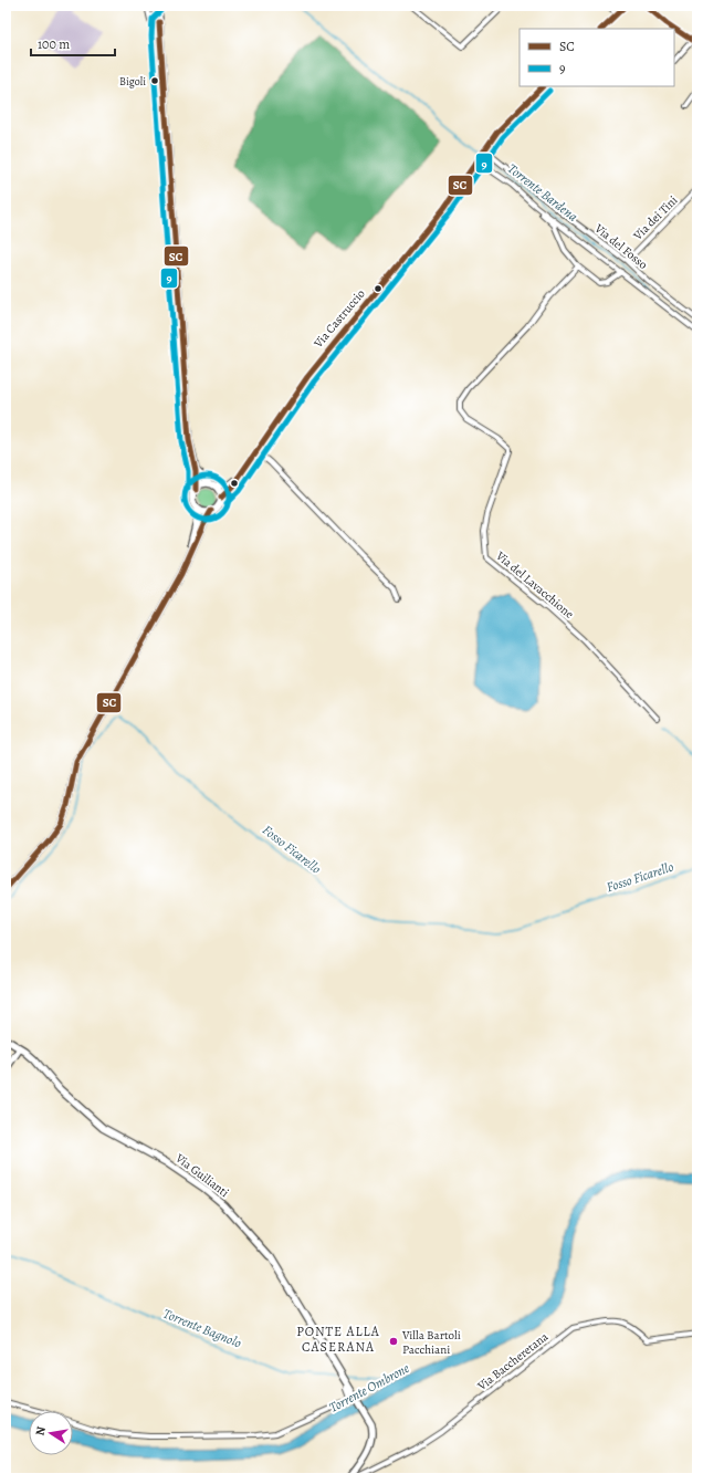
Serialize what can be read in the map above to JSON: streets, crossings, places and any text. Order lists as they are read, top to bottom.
{
  "streets": {
    "street": [
      "Via dei Tini",
      "Via del Fosso",
      "Via Castruccio",
      "Via del Lavacchione",
      "Via Guilianti",
      "Via Baccheretana"
    ]
  },
  "crossings": [
    ["Via dei Tini", "Via del Fosso"],
    ["Via del Fosso", "Via Castruccio"]
  ],
  "districts": ["PONTE ALLA CASERANA"],
  "water": [
    "Torrente Bardena",
    "Fosso Ficarello",
    "Torrente Bagnolo",
    "Torrente Ombrone"
  ],
  "places": ["Bigoli", "Villa Bartoli Pacchiani"],
  "lines": ["transit line SC", "transit line 9"],
  "legend": ["SC", "9"],
  "scale_bar": "100 m",
  "north": "left"
}
